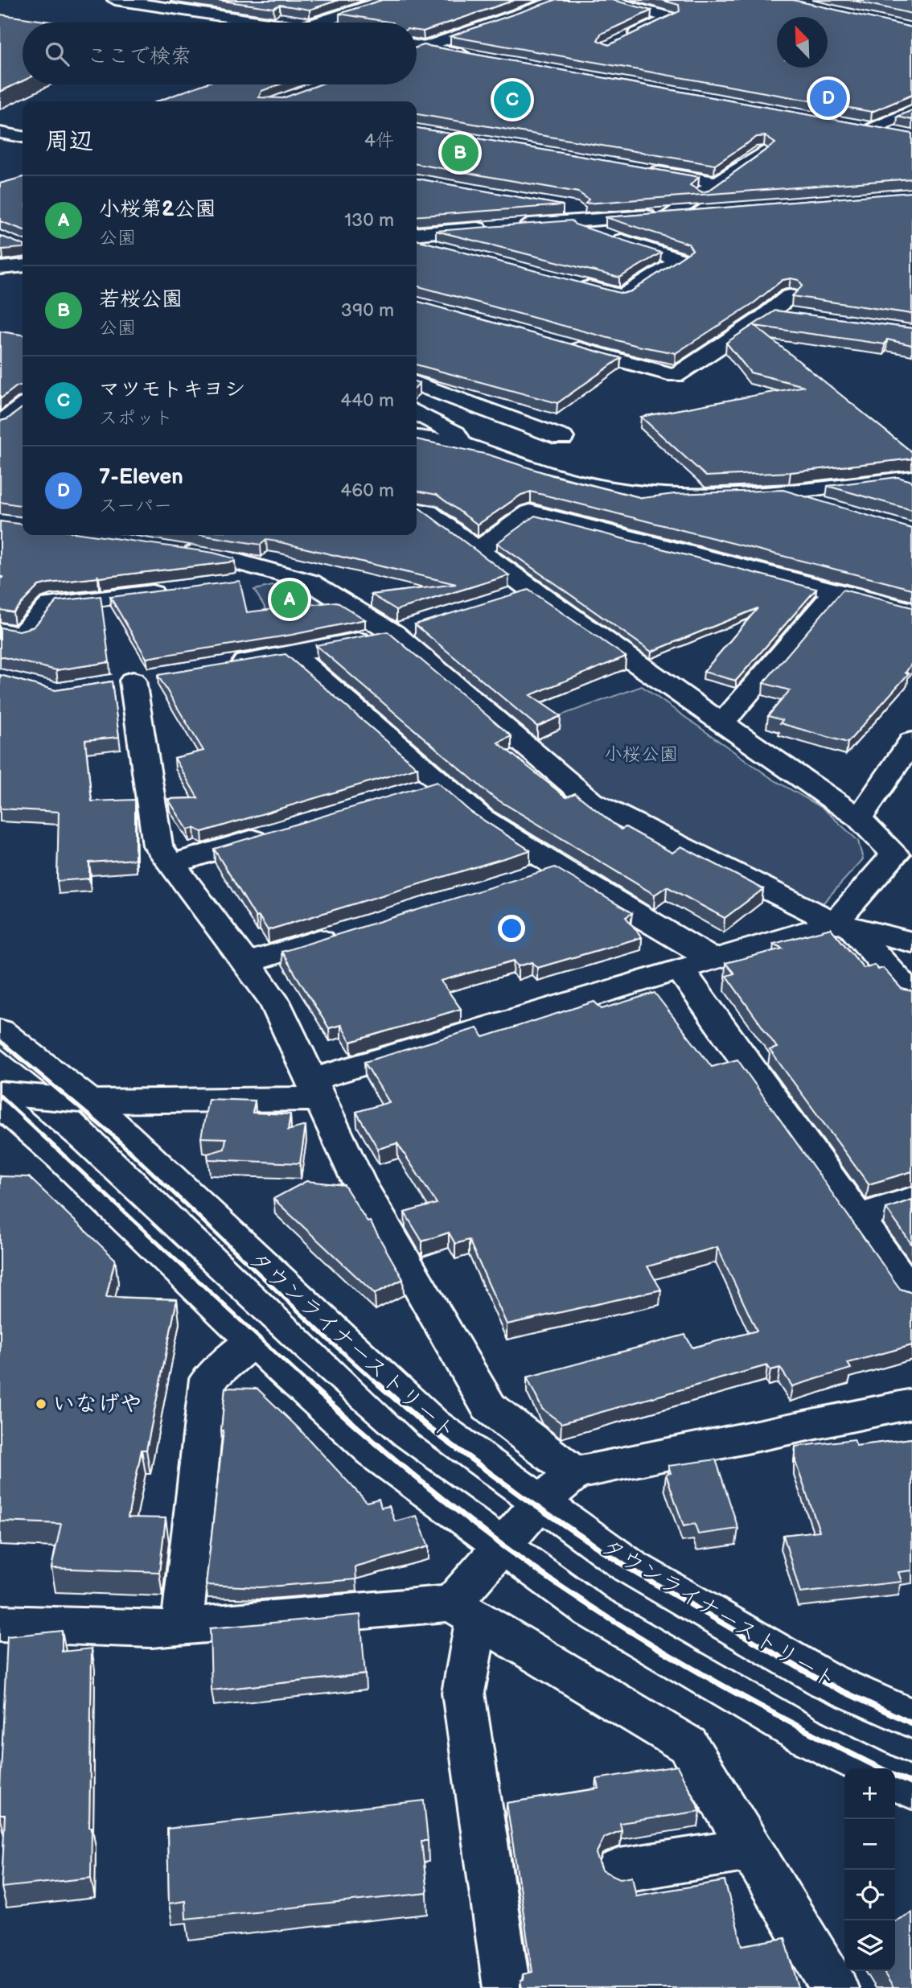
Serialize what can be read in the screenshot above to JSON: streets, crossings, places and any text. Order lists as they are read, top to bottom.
{
  "streets": {
    "street": ["タウンライナーストリート"]
  },
  "parks": ["小桜公園"],
  "places": ["いなげや"],
  "north": "top left",
  "page": {
    "search": "ここで検索",
    "pins": [
      "D",
      "C",
      "B",
      "A"
    ],
    "heading": ["周辺", "4件"],
    "list": [
      {
        "mark": "A",
        "name": "小桜第2公園",
        "note": "公園",
        "value": "130 m"
      },
      {
        "mark": "B",
        "name": "若桜公園",
        "note": "公園",
        "value": "390 m"
      },
      {
        "mark": "C",
        "name": "マツモトキヨシ",
        "note": "スポット",
        "value": "440 m"
      },
      {
        "mark": "D",
        "name": "7-Eleven",
        "note": "スーパー",
        "value": "460 m"
      }
    ],
    "map_buttons": ["+", "−"]
  }
}
